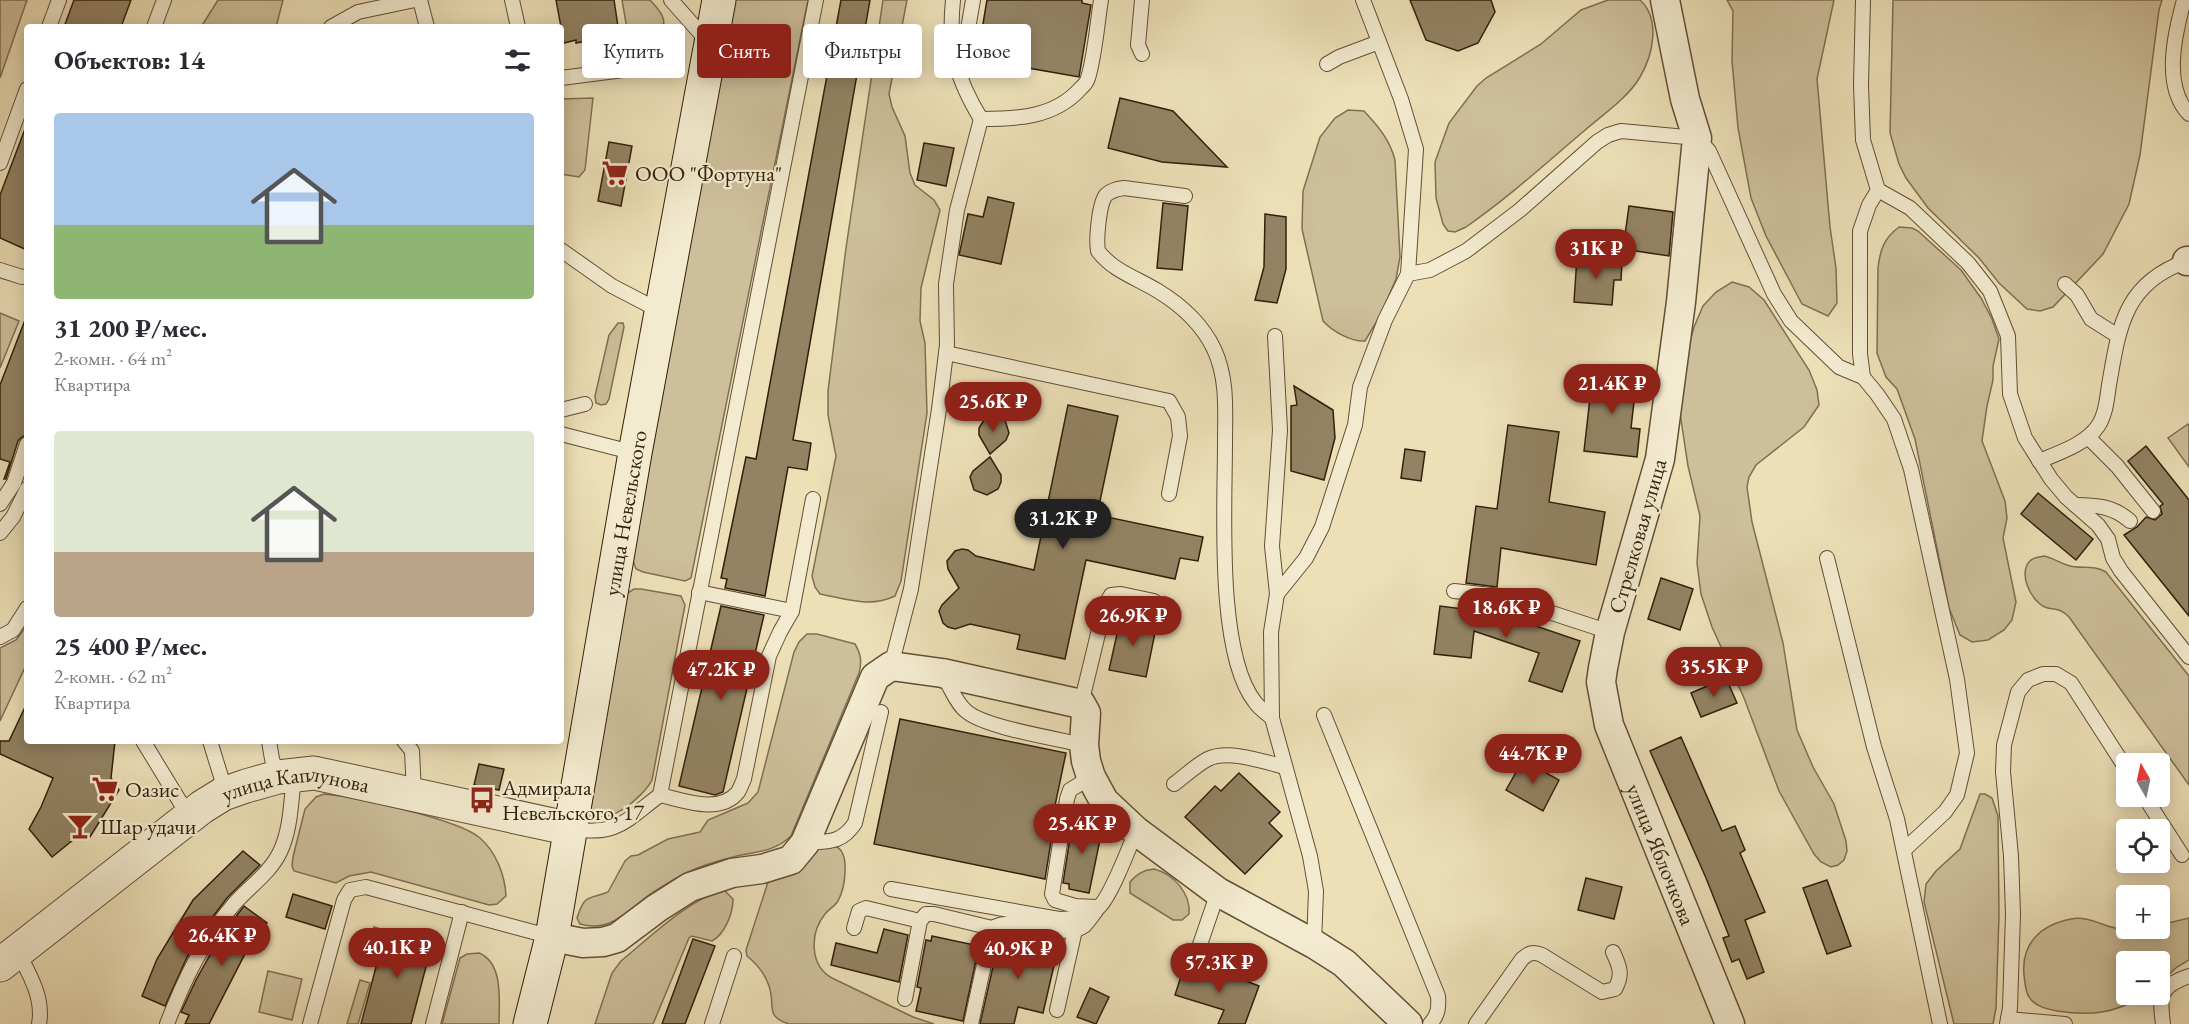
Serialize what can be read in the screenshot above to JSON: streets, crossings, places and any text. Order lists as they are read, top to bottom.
{
  "streets": {
    "main road": ["улица Невельского", "улица Каплунова"],
    "street": ["Стрелковая улица", "улица Яблочкова"]
  },
  "crossings": [
    ["улица Невельского", "улица Каплунова"],
    ["Стрелковая улица", "улица Яблочкова"]
  ],
  "places": {
    "supermarket": ["ООО \"Фортуна\"", "Оазис"],
    "bus stop": ["Адмирала Невельского, 17"],
    "bar": ["Шар удачи"]
  },
  "north": "top",
  "page": {
    "chip": [
      "Купить",
      "Снять",
      "Фильтры",
      "Новое"
    ],
    "heading": "Объектов: 14",
    "list": [
      {
        "name": "31 200 ₽/мес.",
        "note": "2-комн. · 64 m² · Квартира"
      },
      {
        "name": "25 400 ₽/мес.",
        "note": "2-комн. · 62 m² · Квартира"
      }
    ],
    "price": [
      "31K ₽",
      "21.4K ₽",
      "25.6K ₽",
      "31.2K ₽",
      "18.6K ₽",
      "26.9K ₽",
      "35.5K ₽",
      "47.2K ₽",
      "44.7K ₽",
      "25.4K ₽",
      "26.4K ₽",
      "40.1K ₽",
      "40.9K ₽",
      "57.3K ₽"
    ],
    "map_buttons": ["+", "−"]
  }
}
